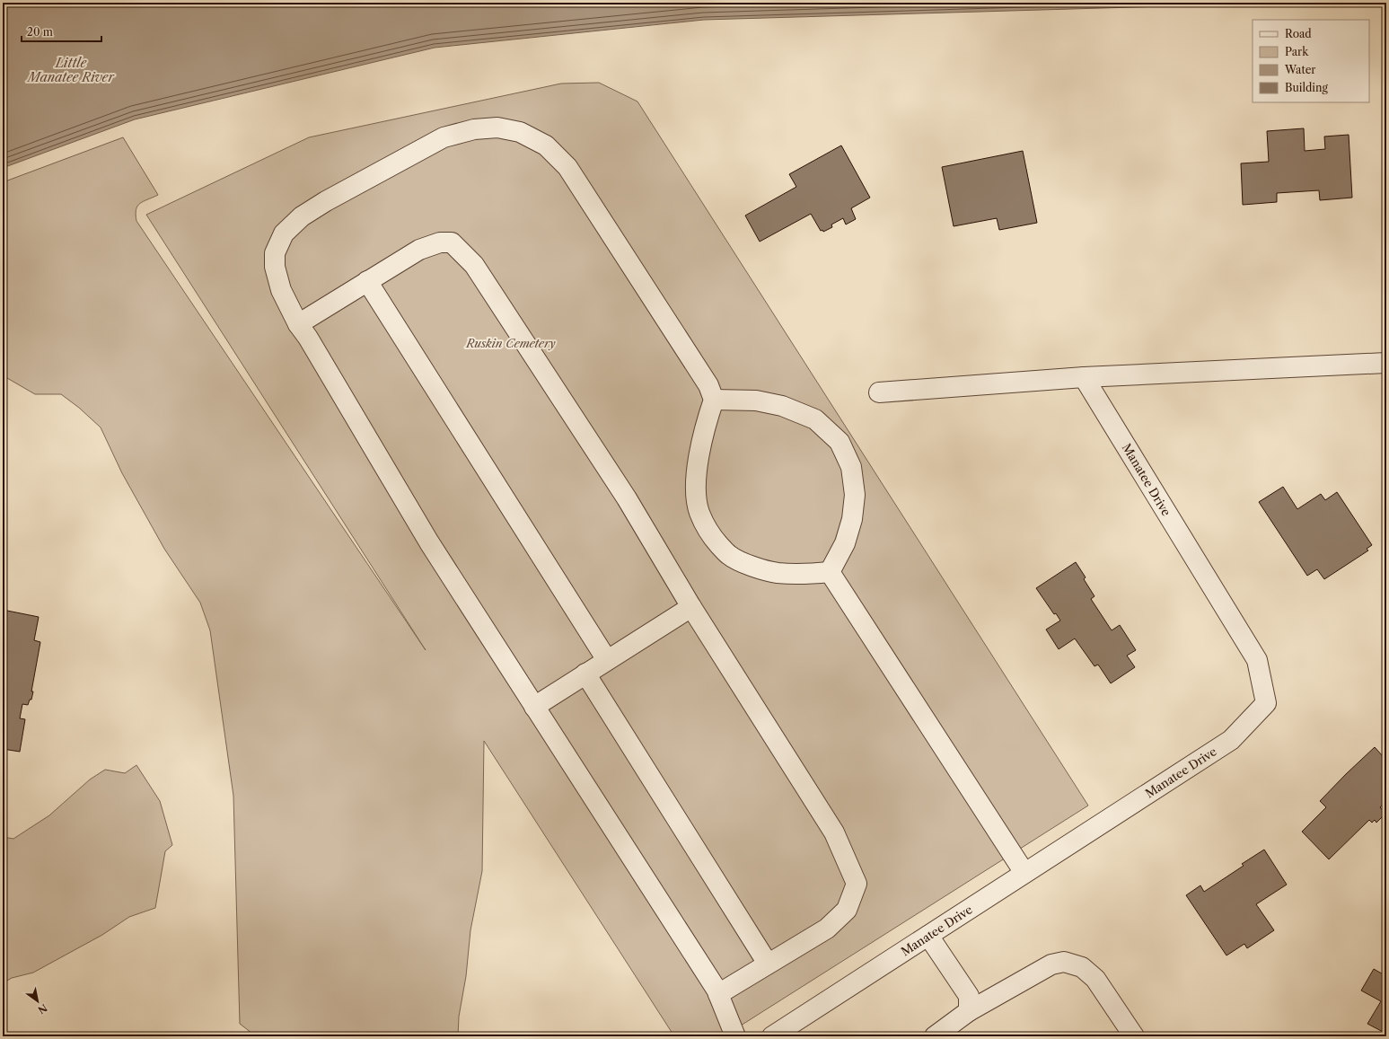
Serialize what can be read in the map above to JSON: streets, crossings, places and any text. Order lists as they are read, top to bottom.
{
  "streets": {
    "street": ["Manatee Drive"]
  },
  "water": ["Little Manatee River"],
  "parks": ["Ruskin Cemetery"],
  "legend": [
    "Road",
    "Park",
    "Water",
    "Building"
  ],
  "scale_bar": "20 m",
  "north": "bottom right"
}
